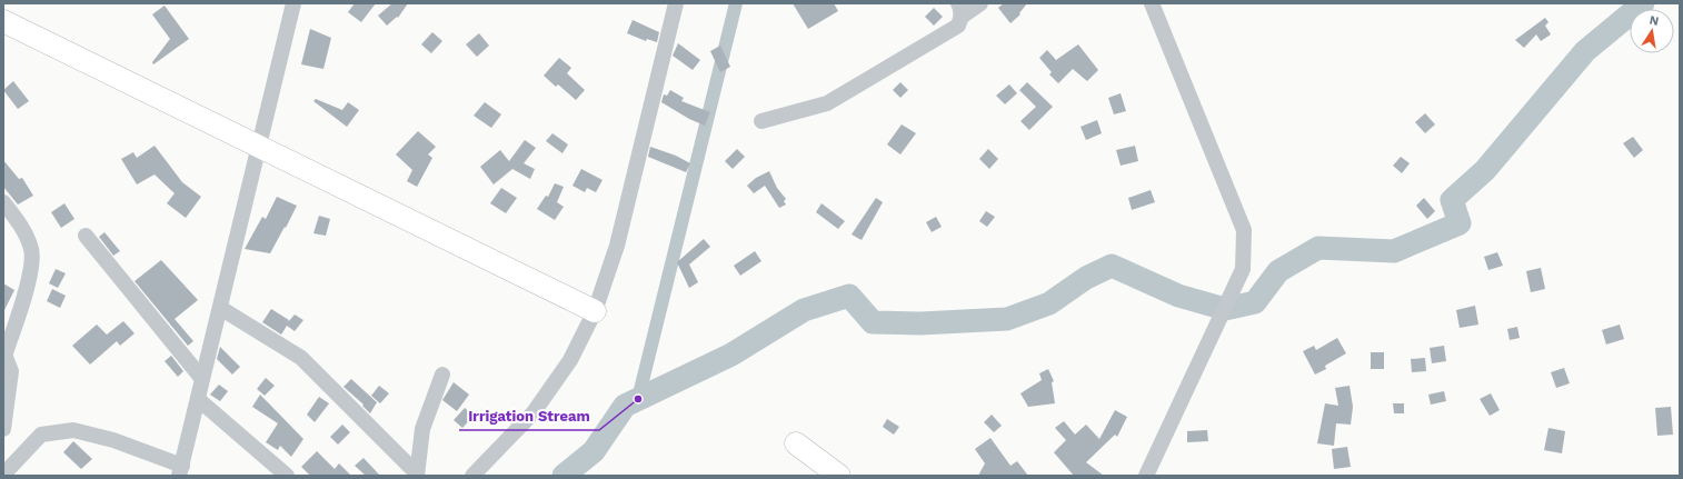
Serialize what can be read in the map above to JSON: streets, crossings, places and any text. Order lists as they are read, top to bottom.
{
  "places": ["Irrigation Stream"],
  "north": "top"
}
